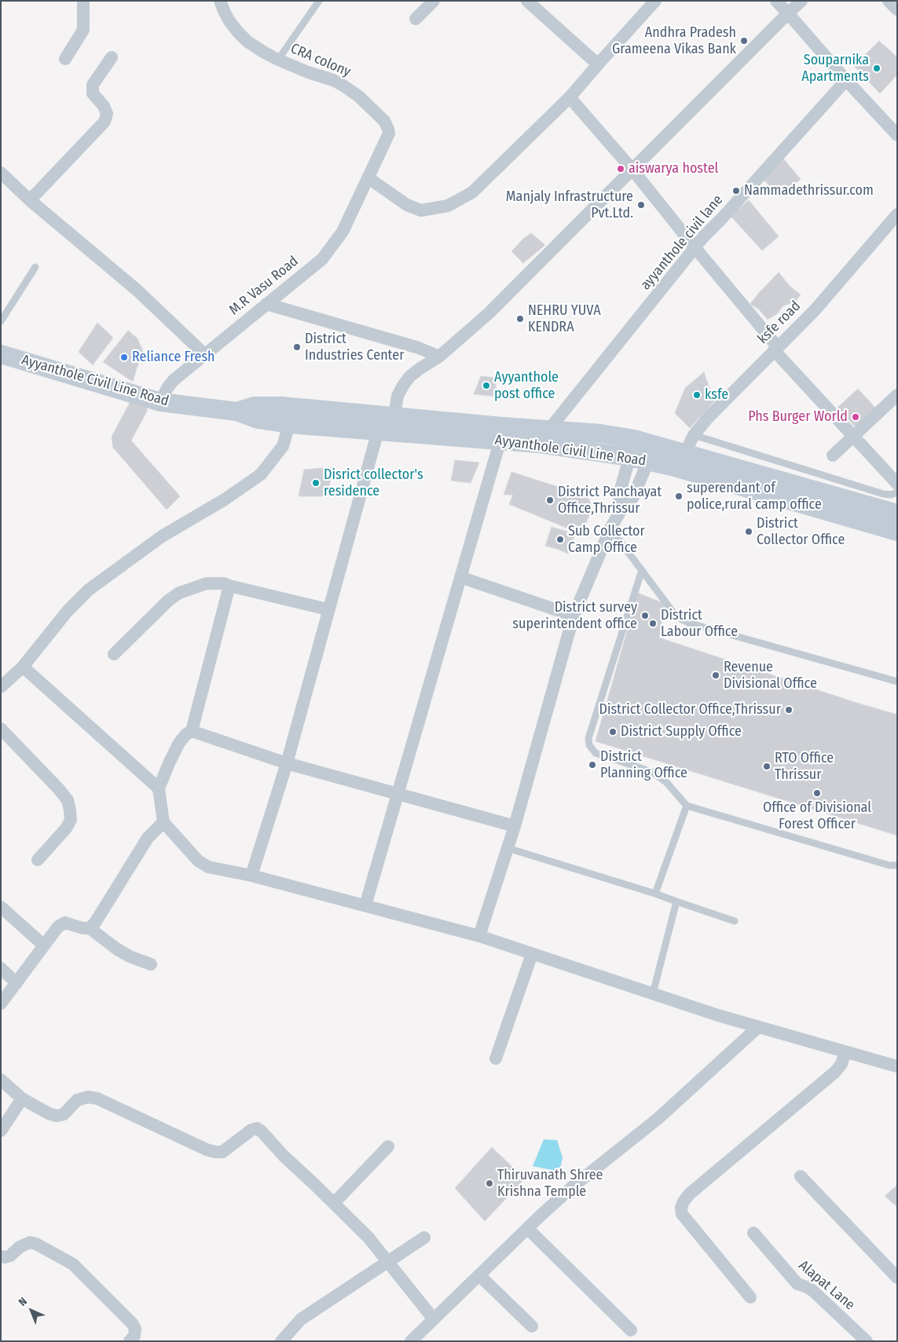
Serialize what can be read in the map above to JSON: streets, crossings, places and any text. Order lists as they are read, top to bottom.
{
  "streets": {
    "main road": ["Ayyanthole Civil Line Road"],
    "street": [
      "CRA colony",
      "ayyanthole civil lane",
      "M.R Vasu Road",
      "ksfe road",
      "Alapat Lane"
    ]
  },
  "crossings": [
    ["CRA colony", "M.R Vasu Road"],
    ["ayyanthole civil lane", "Ayyanthole Civil Line Road"],
    ["M.R Vasu Road", "Ayyanthole Civil Line Road"],
    ["ksfe road", "Ayyanthole Civil Line Road"]
  ],
  "places": [
    "Andhra Pradesh Grameena Vikas Bank",
    "Souparnika Apartments",
    "aiswarya hostel",
    "Nammadethrissur.com",
    "Manjaly Infrastructure Pvt.Ltd.",
    "NEHRU YUVA KENDRA",
    "District Industries Center",
    "Reliance Fresh",
    "Ayyanthole post office",
    "ksfe",
    "Phs Burger World",
    "Disrict collector's residence",
    "superendant of police,rural camp office",
    "District Panchayat Office,Thrissur",
    "District Collector Office",
    "Sub Collector Camp Office",
    "District survey superintendent office",
    "District Labour Office",
    "Revenue Divisional Office",
    "District Collector Office,Thrissur",
    "District Supply Office",
    "District Planning Office",
    "RTO Office Thrissur",
    "Office of Divisional Forest Officer",
    "Thiruvanath Shree Krishna Temple"
  ],
  "north": "top left"
}
